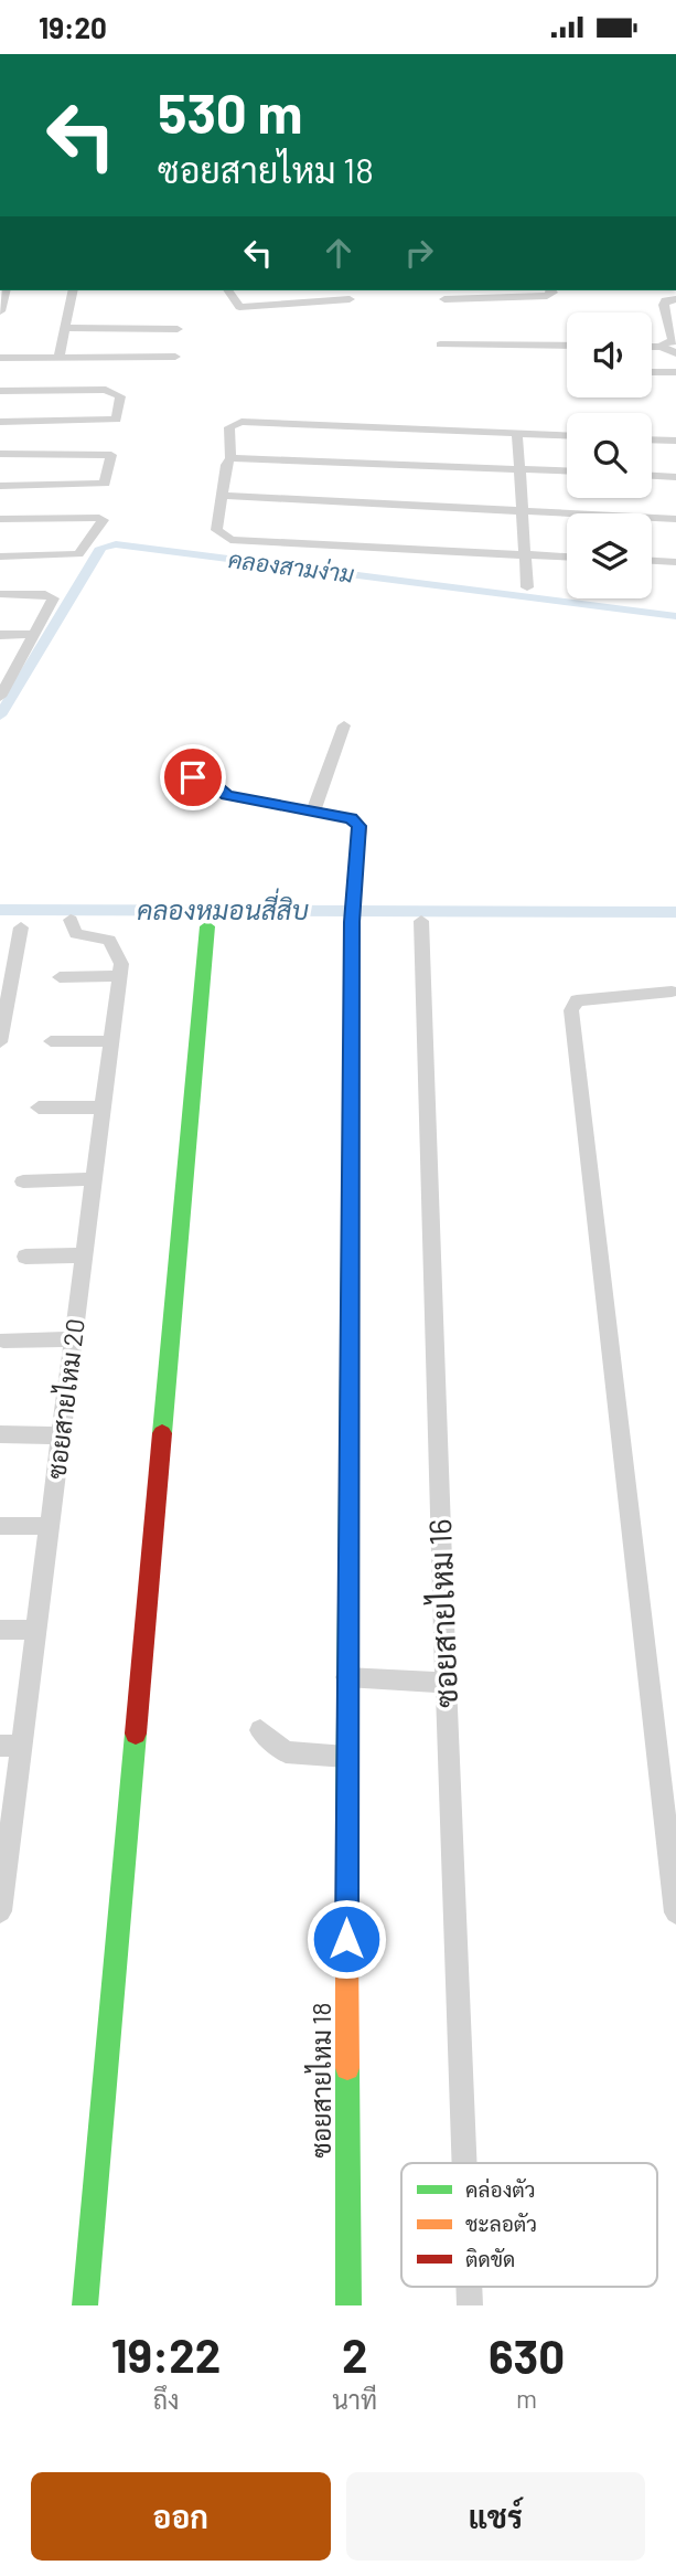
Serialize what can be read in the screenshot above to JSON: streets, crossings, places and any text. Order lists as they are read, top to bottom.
{
  "streets": {
    "street": ["ซอยสายไหม 20", "ซอยสายไหม 16", "ซอยสายไหม 18"]
  },
  "water": ["คลองสามง่าม", "คลองหมอนสี่สิบ"],
  "legend": ["คล่องตัว", "ชะลอตัว", "ติดขัด"],
  "page": {
    "status": "19:20",
    "turn": ["530 m", "ซอยสายไหม 18"],
    "eta": [
      "19:22",
      "ถึง",
      "2",
      "นาที",
      "630",
      "m"
    ],
    "buttons": ["ออก", "แชร์"]
  }
}
